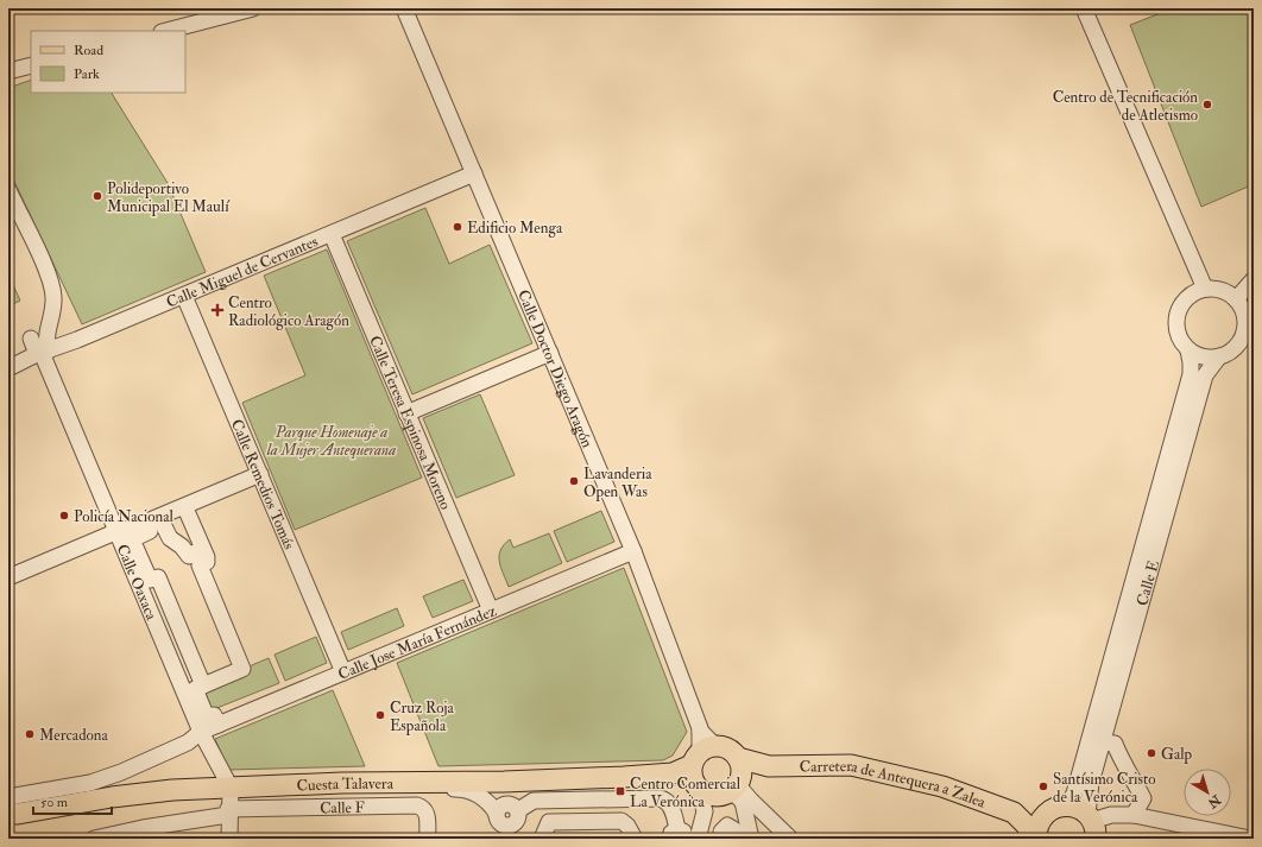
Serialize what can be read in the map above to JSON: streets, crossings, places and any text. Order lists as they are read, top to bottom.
{
  "streets": {
    "main road": ["Cuesta Talavera", "Carretera de Antequera a Zalea"],
    "street": [
      "Calle Miguel de Cervantes",
      "Calle Doctor Diego Aragón",
      "Calle Teresa Espinosa Moreno",
      "Calle Remedios Tomás",
      "Calle Oaxaca",
      "Calle E",
      "Calle Jose María Fernández",
      "Calle F"
    ]
  },
  "crossings": [
    ["Calle Miguel de Cervantes", "Calle Doctor Diego Aragón"],
    ["Calle Miguel de Cervantes", "Calle Teresa Espinosa Moreno"],
    ["Calle Miguel de Cervantes", "Calle Remedios Tomás"],
    ["Calle Miguel de Cervantes", "Calle Oaxaca"],
    ["Calle Doctor Diego Aragón", "Calle Jose María Fernández"],
    ["Calle Doctor Diego Aragón", "Cuesta Talavera"],
    ["Calle Doctor Diego Aragón", "Carretera de Antequera a Zalea"],
    ["Calle Teresa Espinosa Moreno", "Calle Jose María Fernández"],
    ["Calle Remedios Tomás", "Calle Jose María Fernández"],
    ["Calle Oaxaca", "Calle Jose María Fernández"],
    ["Calle Oaxaca", "Cuesta Talavera"],
    ["Calle E", "Carretera de Antequera a Zalea"],
    ["Calle Jose María Fernández", "Cuesta Talavera"],
    ["Cuesta Talavera", "Carretera de Antequera a Zalea"]
  ],
  "parks": ["Parque Homenaje a la Mujer Antequerana"],
  "places": {
    "other": [
      "Centro de Tecnificación de Atletismo",
      "Polideportivo Municipal El Maulí",
      "Edificio Menga",
      "Lavanderia Open Was",
      "Policía Nacional",
      "Cruz Roja Española",
      "Mercadona",
      "Galp",
      "Santísimo Cristo de la Verónica"
    ],
    "health": ["Centro Radiológico Aragón"],
    "transit": ["Centro Comercial La Verónica"]
  },
  "legend": ["Road", "Park"],
  "scale_bar": "50 m",
  "north": "bottom right"
}
